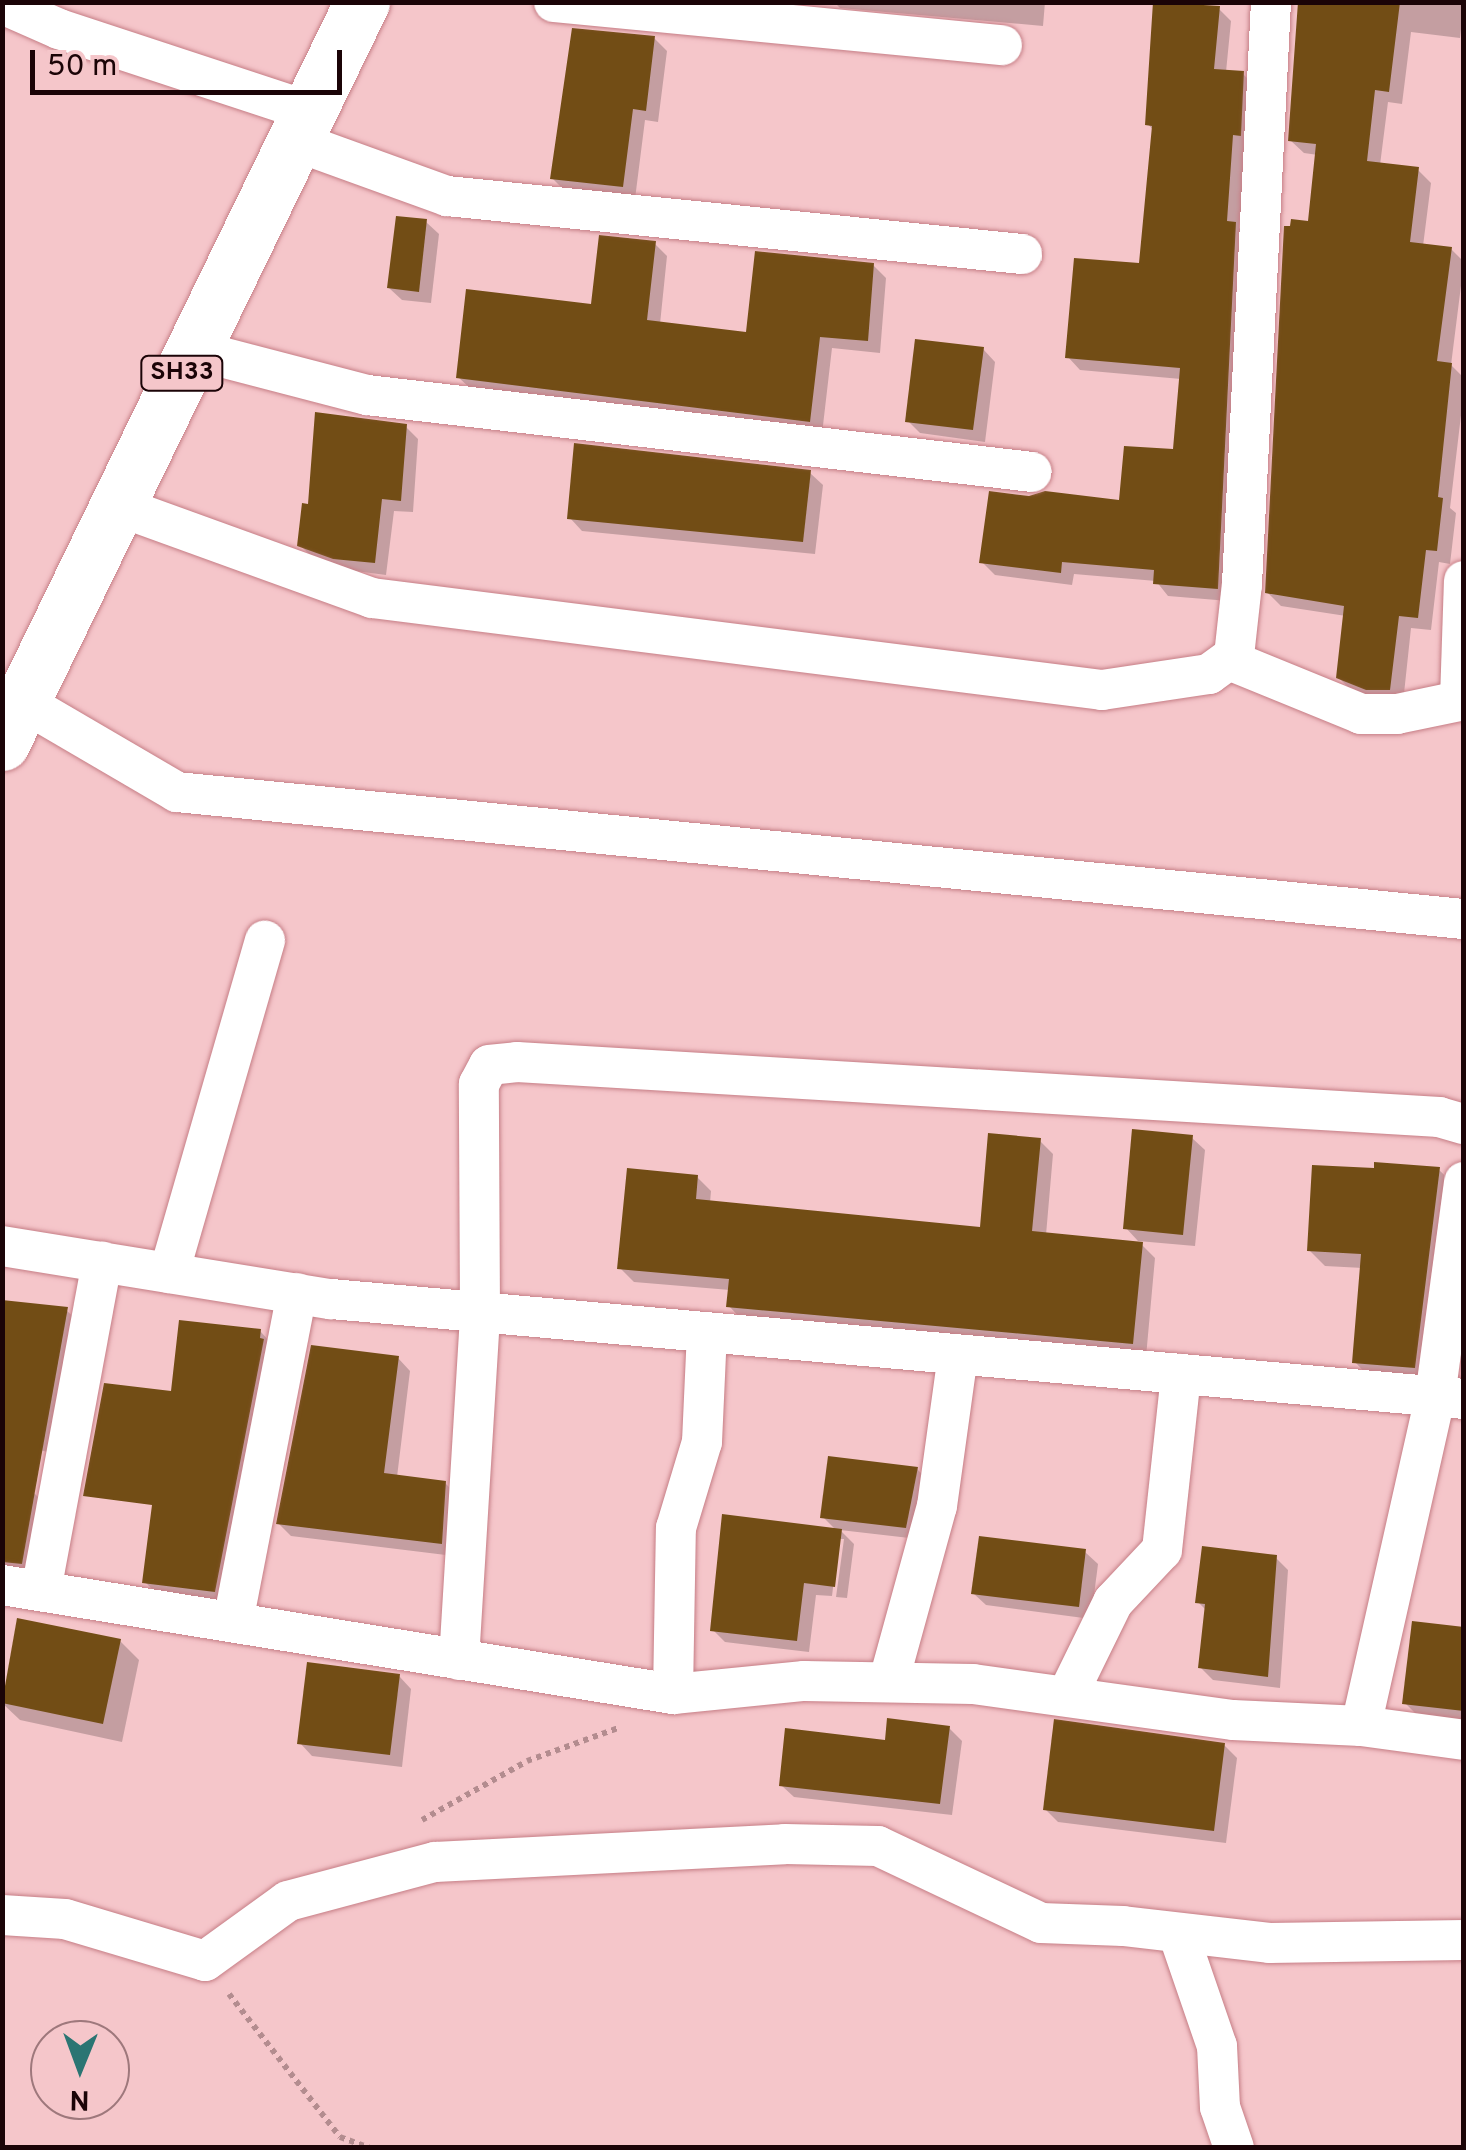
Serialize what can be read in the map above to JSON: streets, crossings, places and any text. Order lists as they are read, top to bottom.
{
  "streets": {
    "main road": ["SH33"]
  },
  "scale_bar": "50 m",
  "north": "bottom"
}
